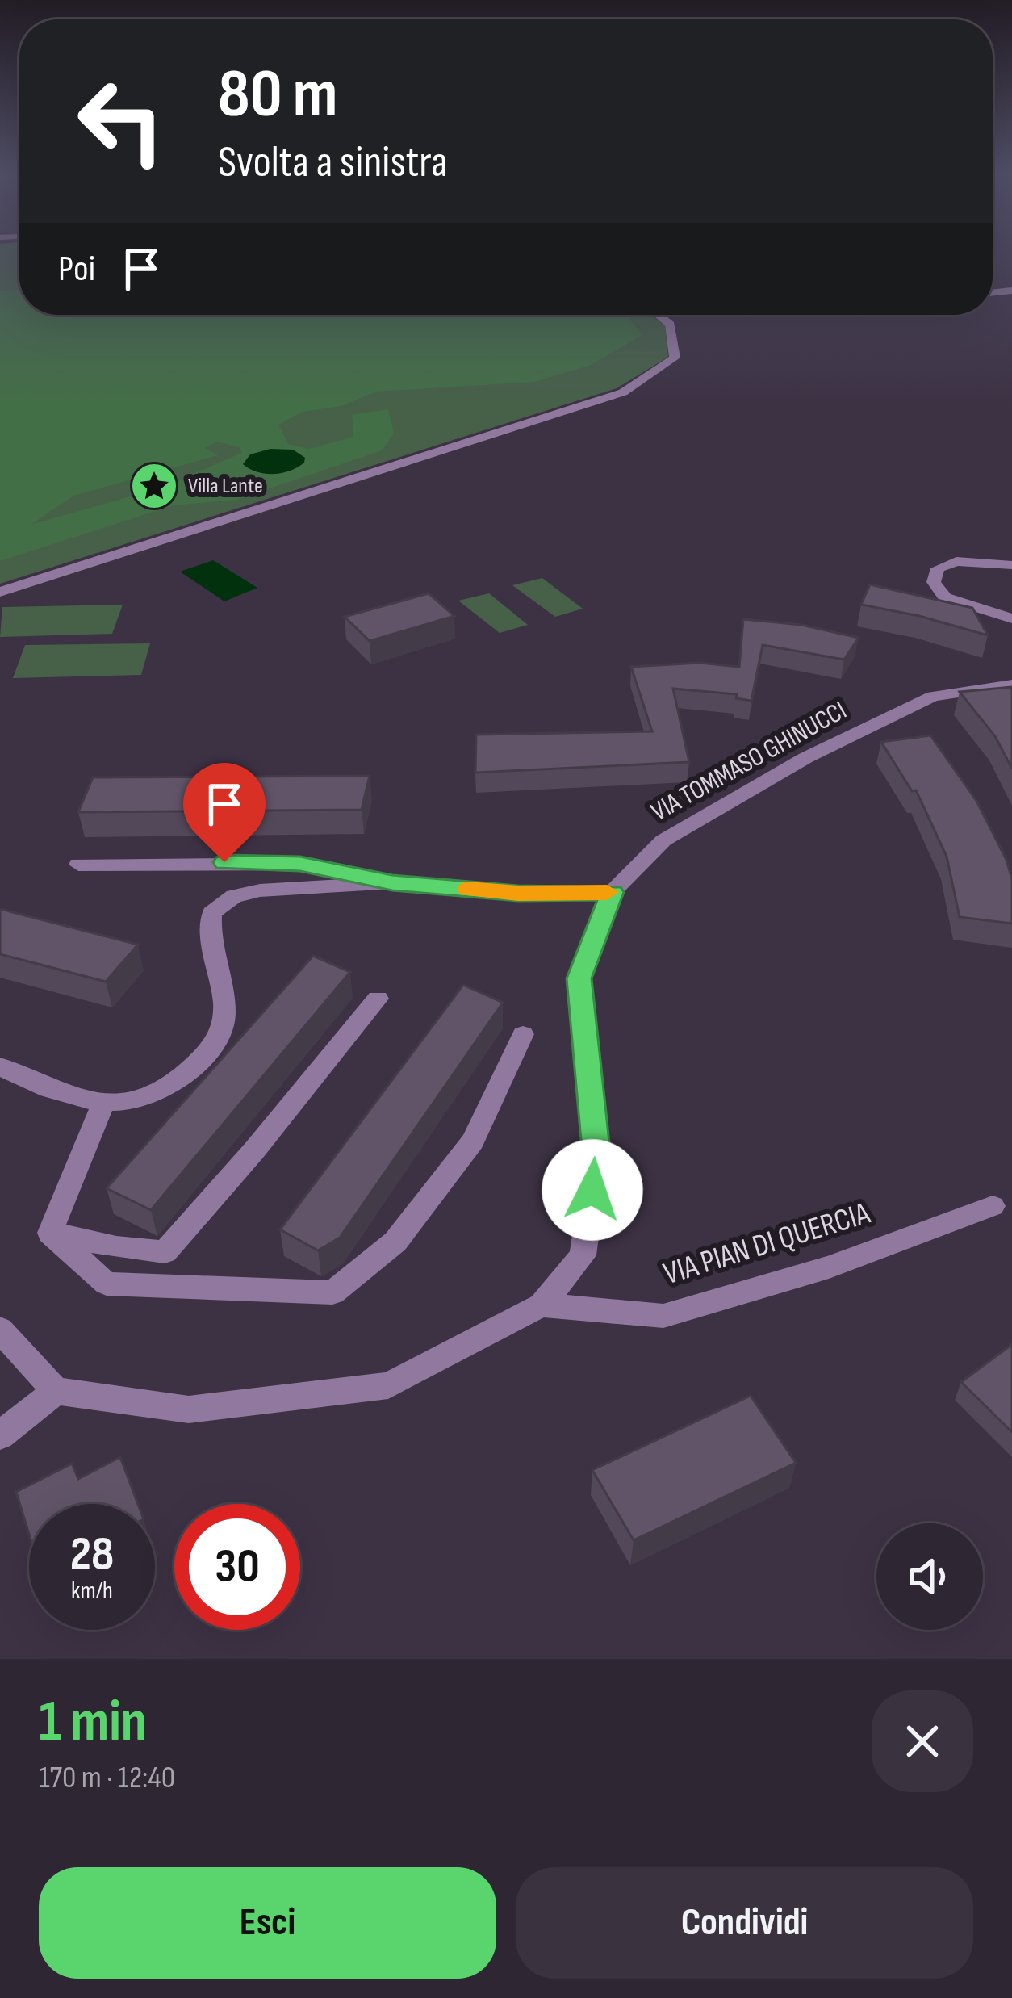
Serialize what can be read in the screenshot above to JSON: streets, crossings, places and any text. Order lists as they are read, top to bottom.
{
  "streets": {
    "street": ["VIA TOMMASO GHINUCCI", "VIA PIAN DI QUERCIA"]
  },
  "crossings": [
    ["VIA TOMMASO GHINUCCI", "VIA PIAN DI QUERCIA"]
  ],
  "places": {
    "place": ["Villa Lante"]
  },
  "page": {
    "turn": ["80 m", "Svolta a sinistra"],
    "then": "Poi",
    "speed": "28 km/h",
    "limit": "30",
    "heading": ["1 min", "170 m · 12:40"],
    "buttons": ["Esci", "Condividi"]
  }
}
